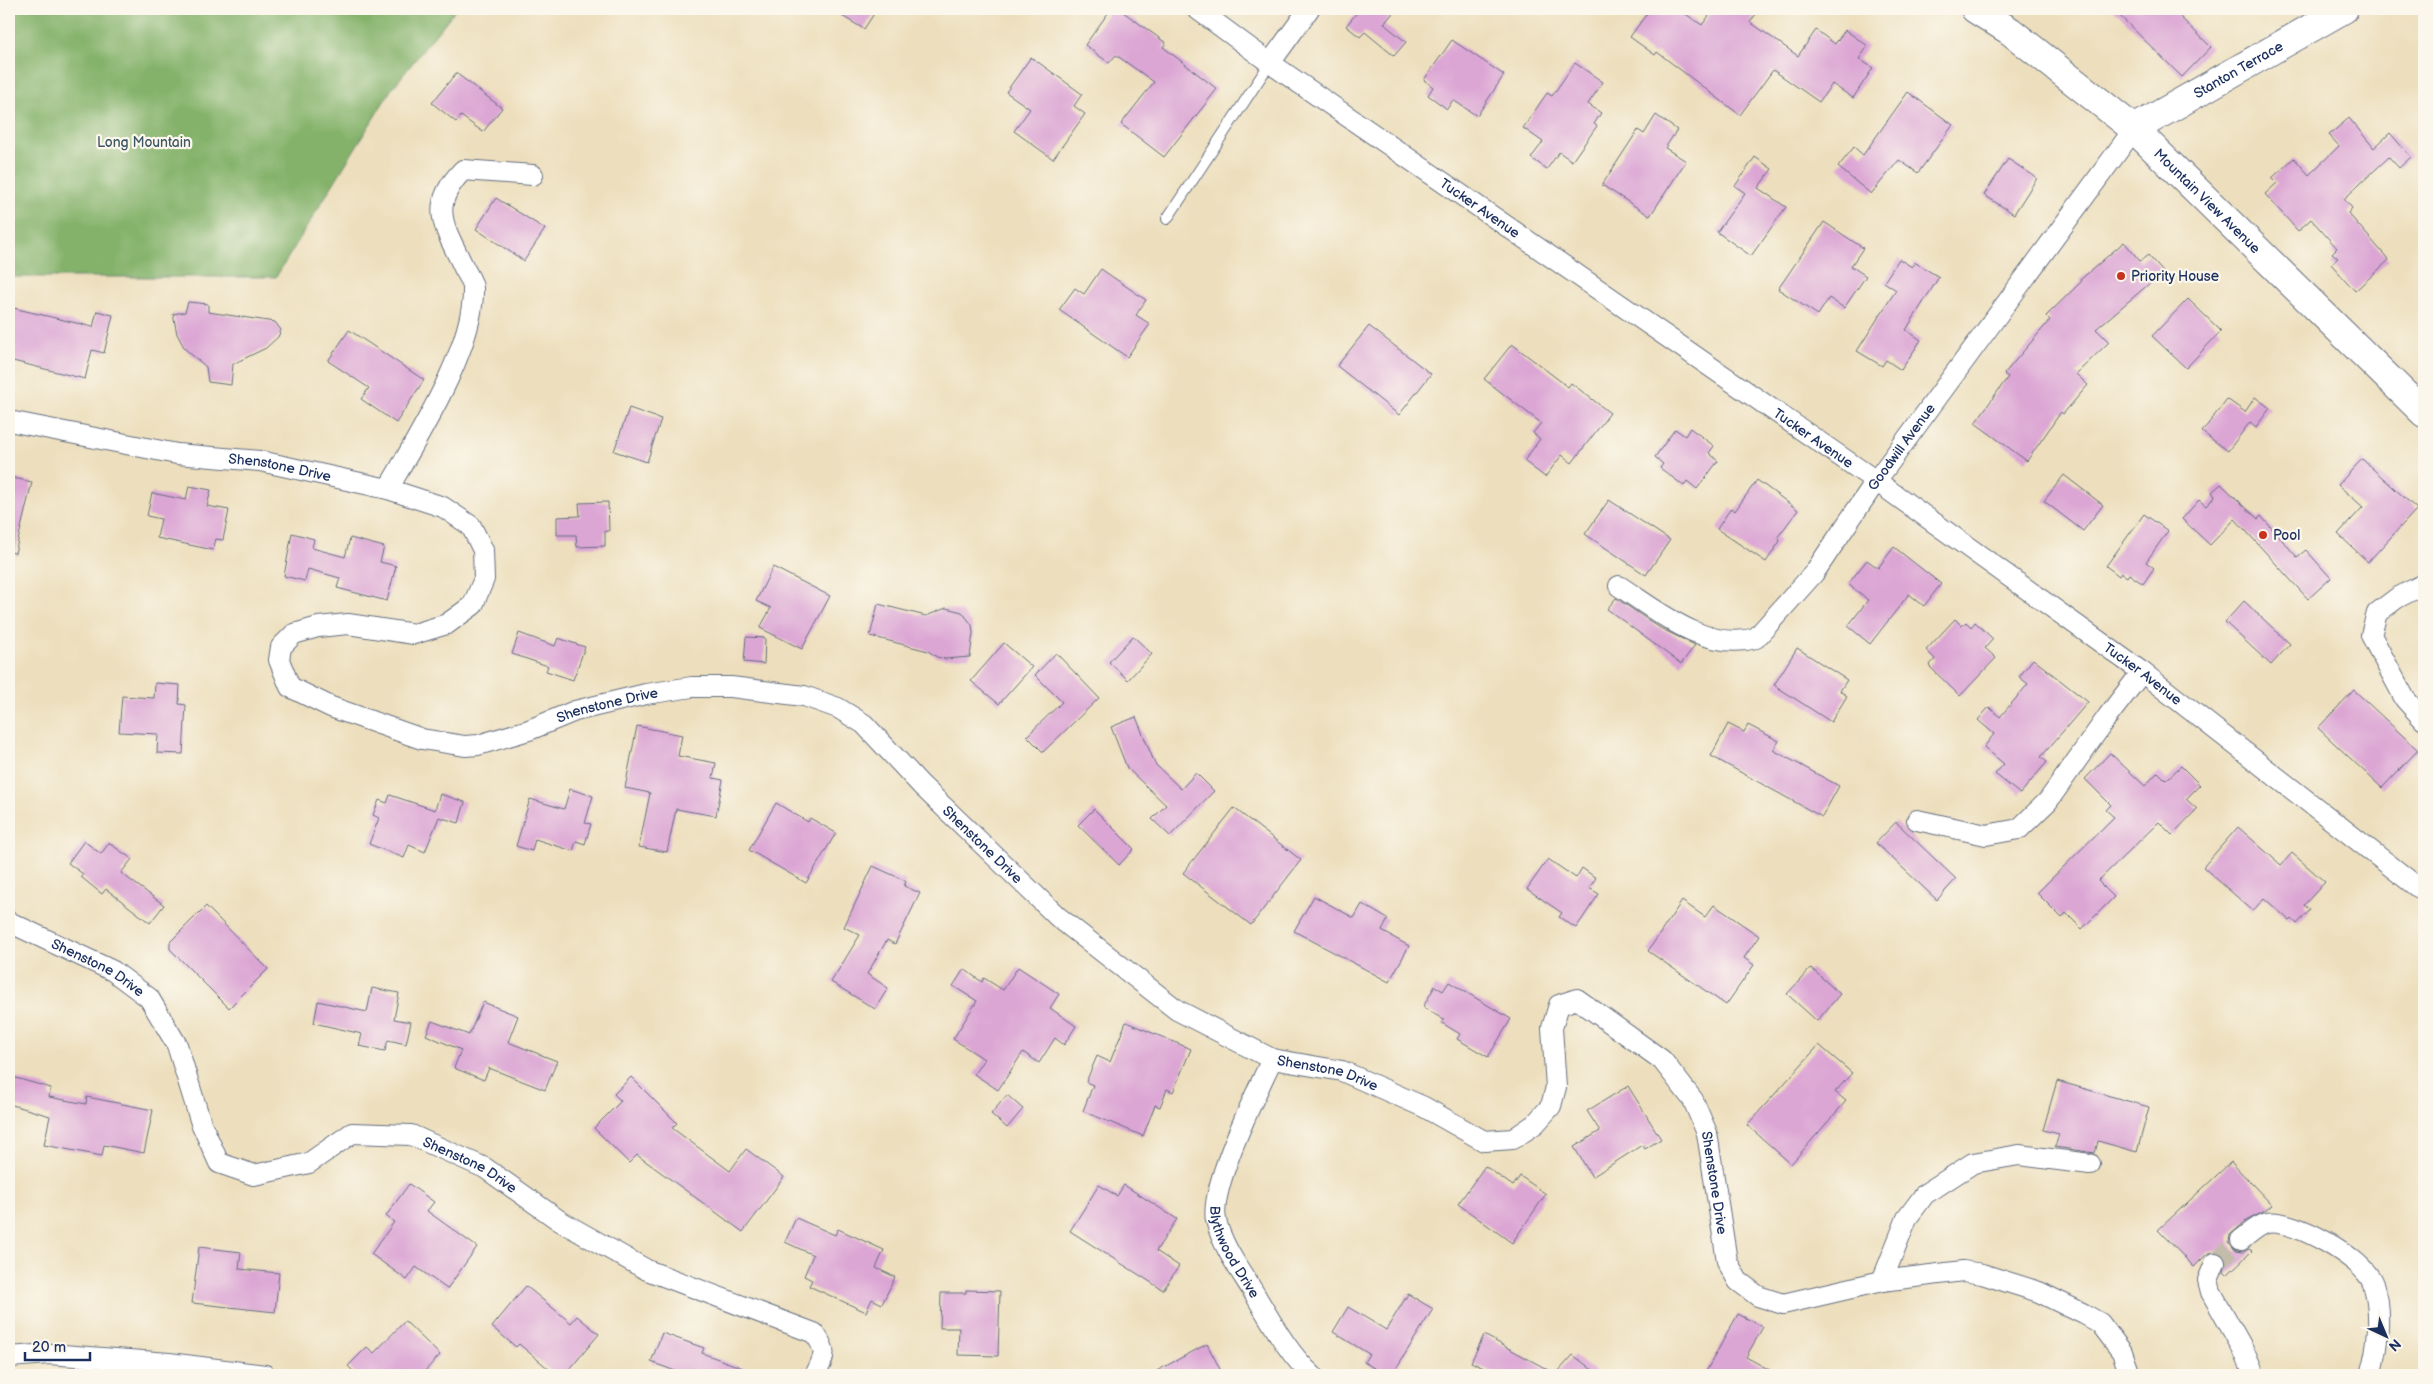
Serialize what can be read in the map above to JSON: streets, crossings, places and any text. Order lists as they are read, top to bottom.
{
  "streets": {
    "main road": ["Stanton Terrace", "Mountain View Avenue"],
    "street": [
      "Tucker Avenue",
      "Goodwill Avenue",
      "Shenstone Drive",
      "Blythwood Drive"
    ]
  },
  "crossings": [
    ["Stanton Terrace", "Mountain View Avenue"],
    ["Stanton Terrace", "Goodwill Avenue"],
    ["Mountain View Avenue", "Goodwill Avenue"],
    ["Tucker Avenue", "Goodwill Avenue"],
    ["Shenstone Drive", "Blythwood Drive"]
  ],
  "parks": ["Long Mountain"],
  "places": ["Priority House", "Pool"],
  "scale_bar": "20 m",
  "north": "bottom right"
}
